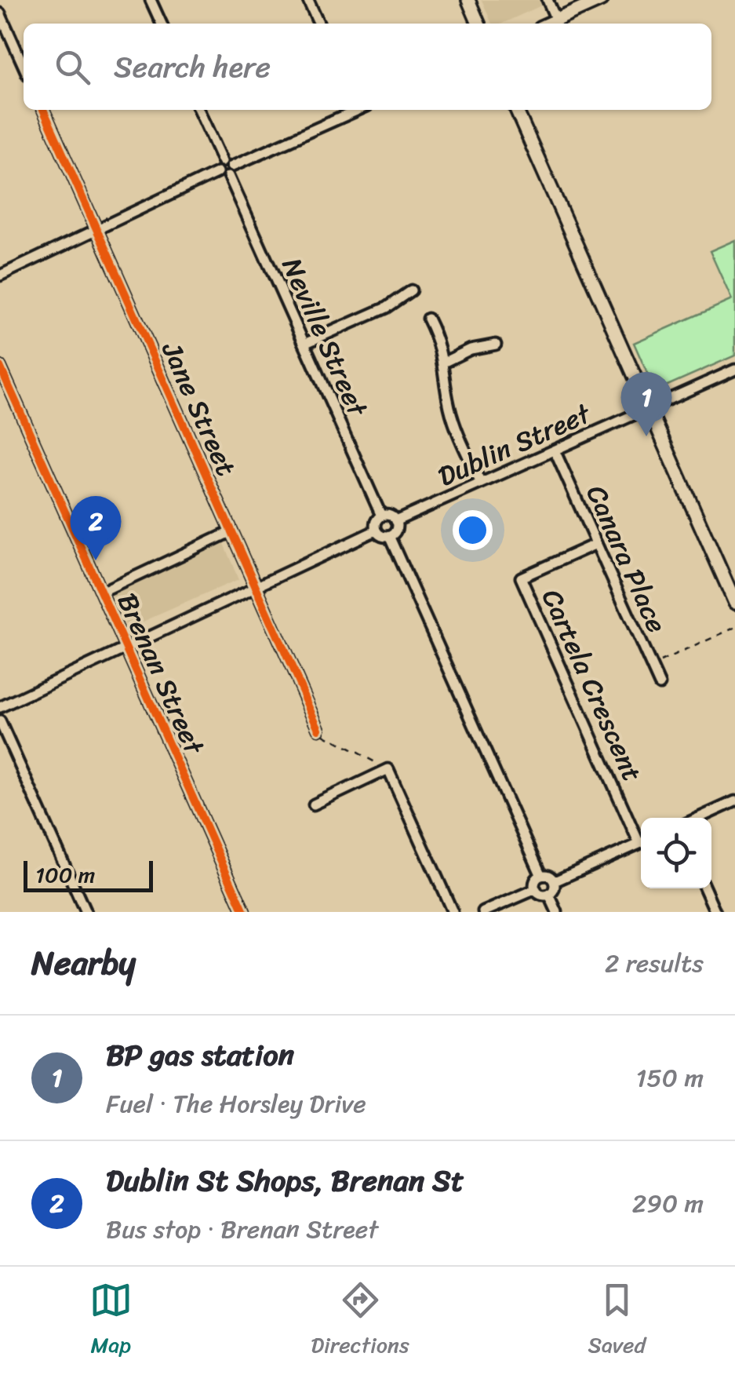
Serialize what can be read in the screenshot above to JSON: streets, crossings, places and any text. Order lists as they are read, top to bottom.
{
  "streets": {
    "street": [
      "Neville Street",
      "Jane Street",
      "Dublin Street",
      "Canara Place",
      "Brenan Street",
      "Cartela Crescent"
    ]
  },
  "crossings": [
    ["Neville Street", "Dublin Street"],
    ["Dublin Street", "Canara Place"],
    ["Canara Place", "Cartela Crescent"]
  ],
  "scale_bar": "100 m",
  "page": {
    "search": "Search here",
    "pins": ["1", "2"],
    "scale": "100 m",
    "heading": ["Nearby", "2 results"],
    "list": [
      {
        "mark": "1",
        "name": "BP gas station",
        "note": "Fuel · The Horsley Drive",
        "value": "150 m"
      },
      {
        "mark": "2",
        "name": "Dublin St Shops, Brenan St",
        "note": "Bus stop · Brenan Street",
        "value": "290 m"
      }
    ],
    "nav": ["Map", "Directions", "Saved"]
  }
}
